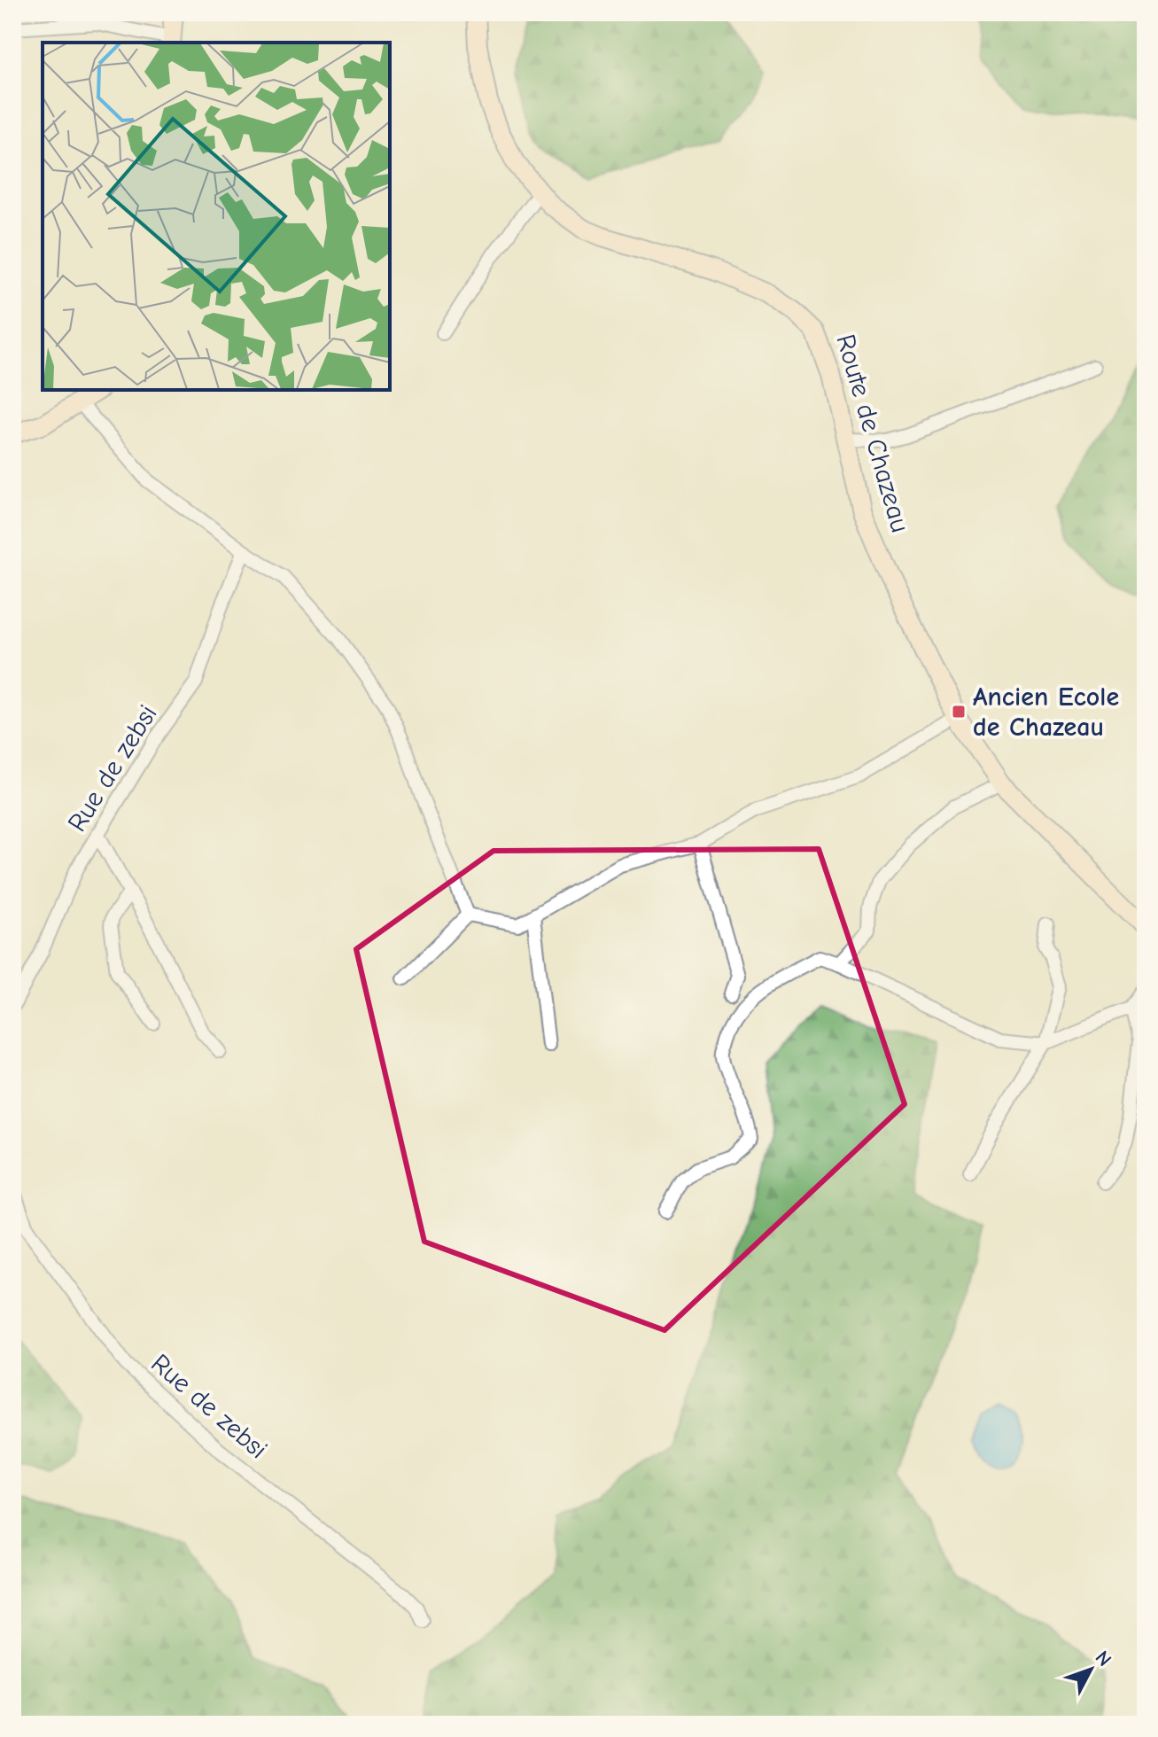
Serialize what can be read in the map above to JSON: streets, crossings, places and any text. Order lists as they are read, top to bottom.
{
  "streets": {
    "main road": ["Route de Chazeau"],
    "street": ["Rue de zebsi"]
  },
  "places": {
    "transit": ["Ancien Ecole de Chazeau"]
  },
  "north": "top right"
}
